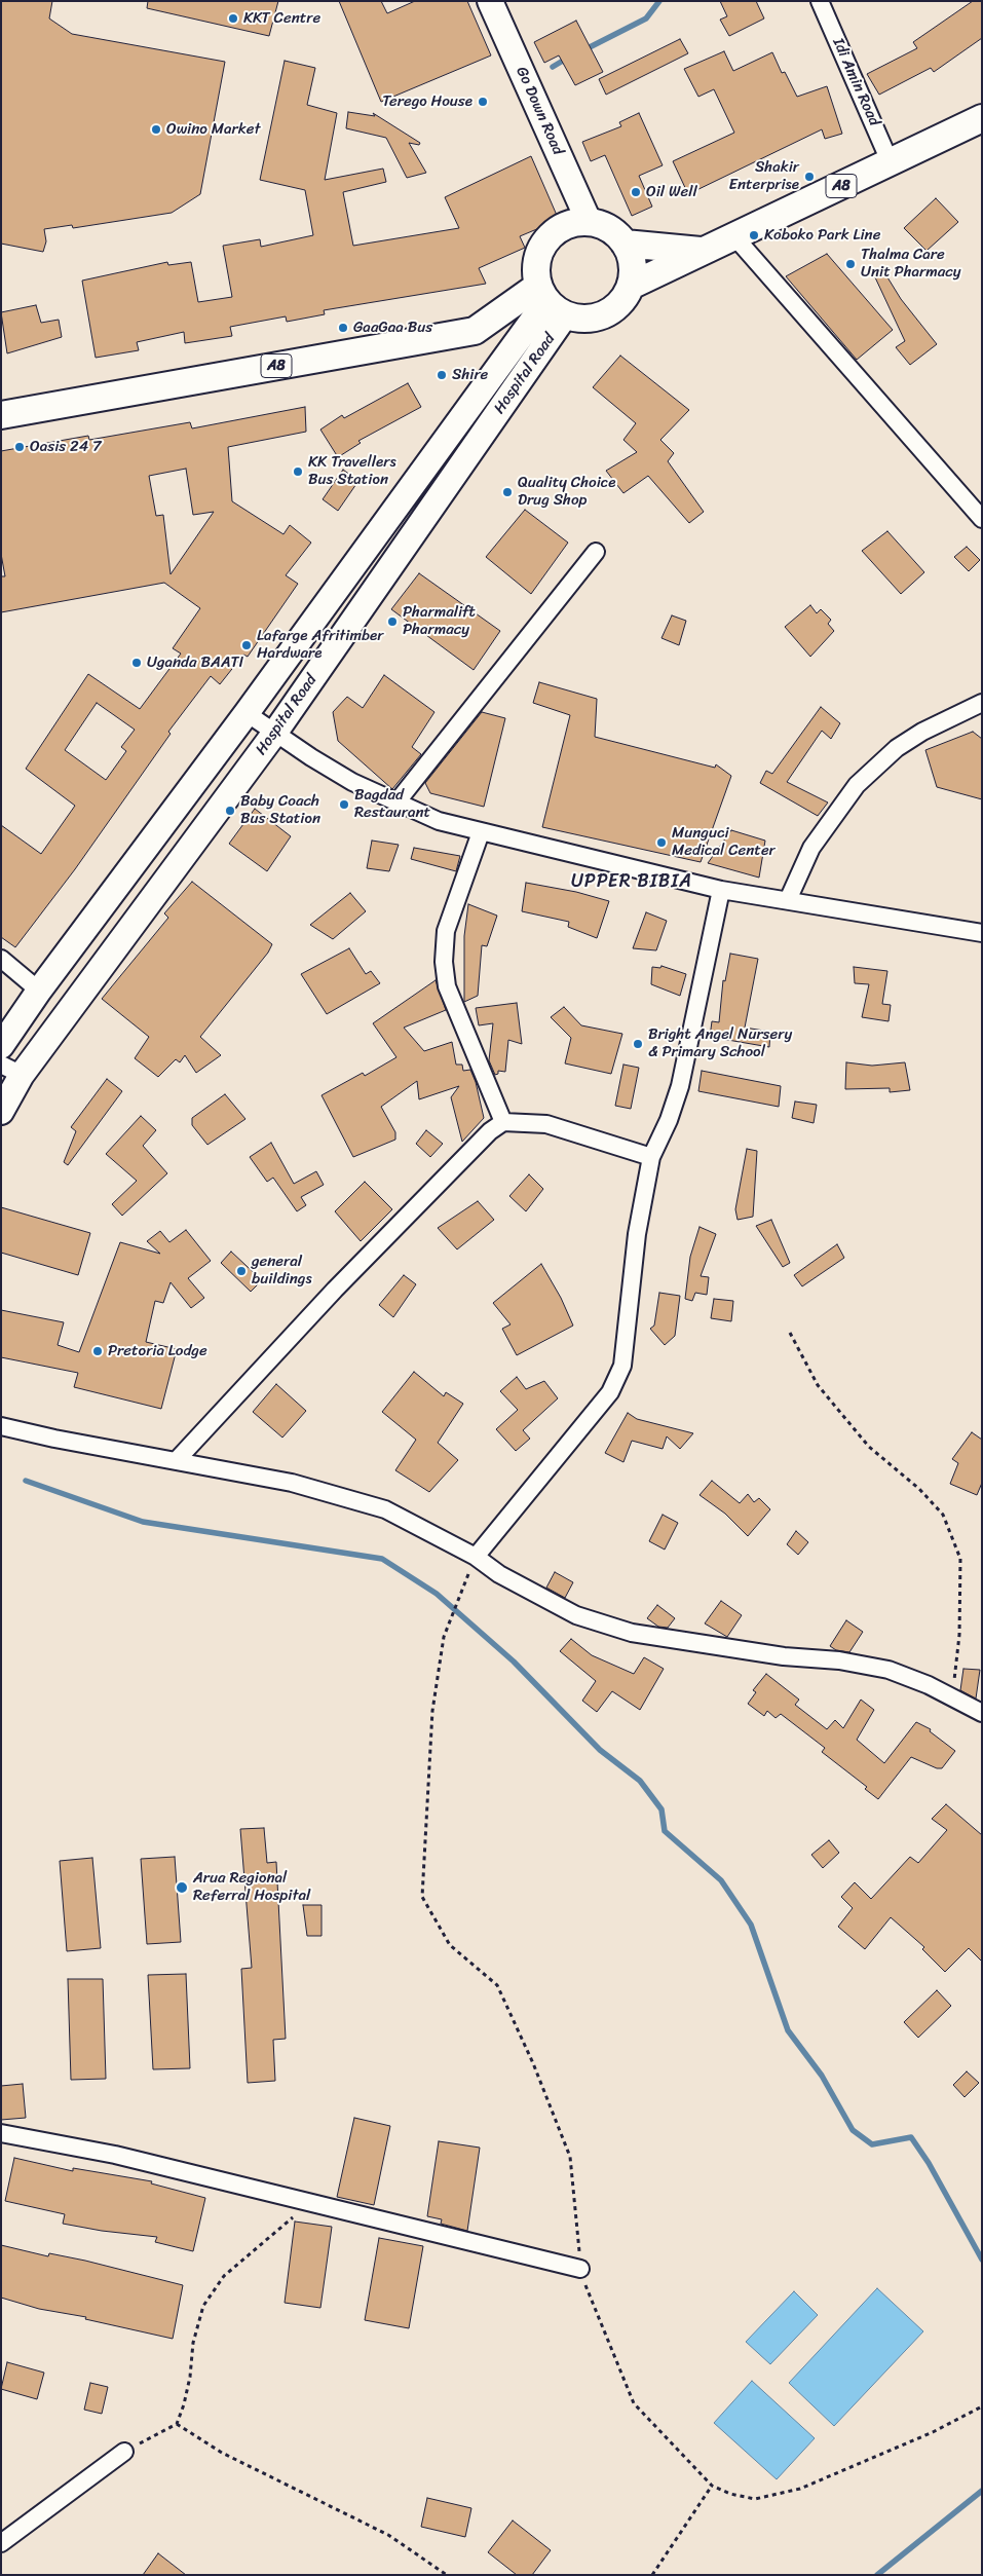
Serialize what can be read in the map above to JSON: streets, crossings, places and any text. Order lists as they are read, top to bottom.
{
  "streets": {
    "main road": ["Go Down Road", "A8", "Hospital Road"],
    "street": ["Idi Amin Road"]
  },
  "crossings": [
    ["Idi Amin Road", "A8"],
    ["Go Down Road", "A8"],
    ["Go Down Road", "Hospital Road"],
    ["A8", "Hospital Road"]
  ],
  "districts": ["UPPER BIBIA"],
  "places": [
    "KKT Centre",
    "Terego House",
    "Owino Market",
    "Shakir Enterprise",
    "Oil Well",
    "Koboko Park Line",
    "Thalma Care Unit Pharmacy",
    "GaaGaa Bus",
    "Shire",
    "Oasis 24 7",
    "KK Travellers Bus Station",
    "Quality Choice Drug Shop",
    "Pharmalift Pharmacy",
    "Lafarge Afritimber Hardware",
    "Uganda BAATI",
    "Bagdad Restaurant",
    "Baby Coach Bus Station",
    "Munguci Medical Center",
    "Bright Angel Nursery & Primary School",
    "general buildings",
    "Pretoria Lodge",
    "Arua Regional Referral Hospital"
  ]
}
